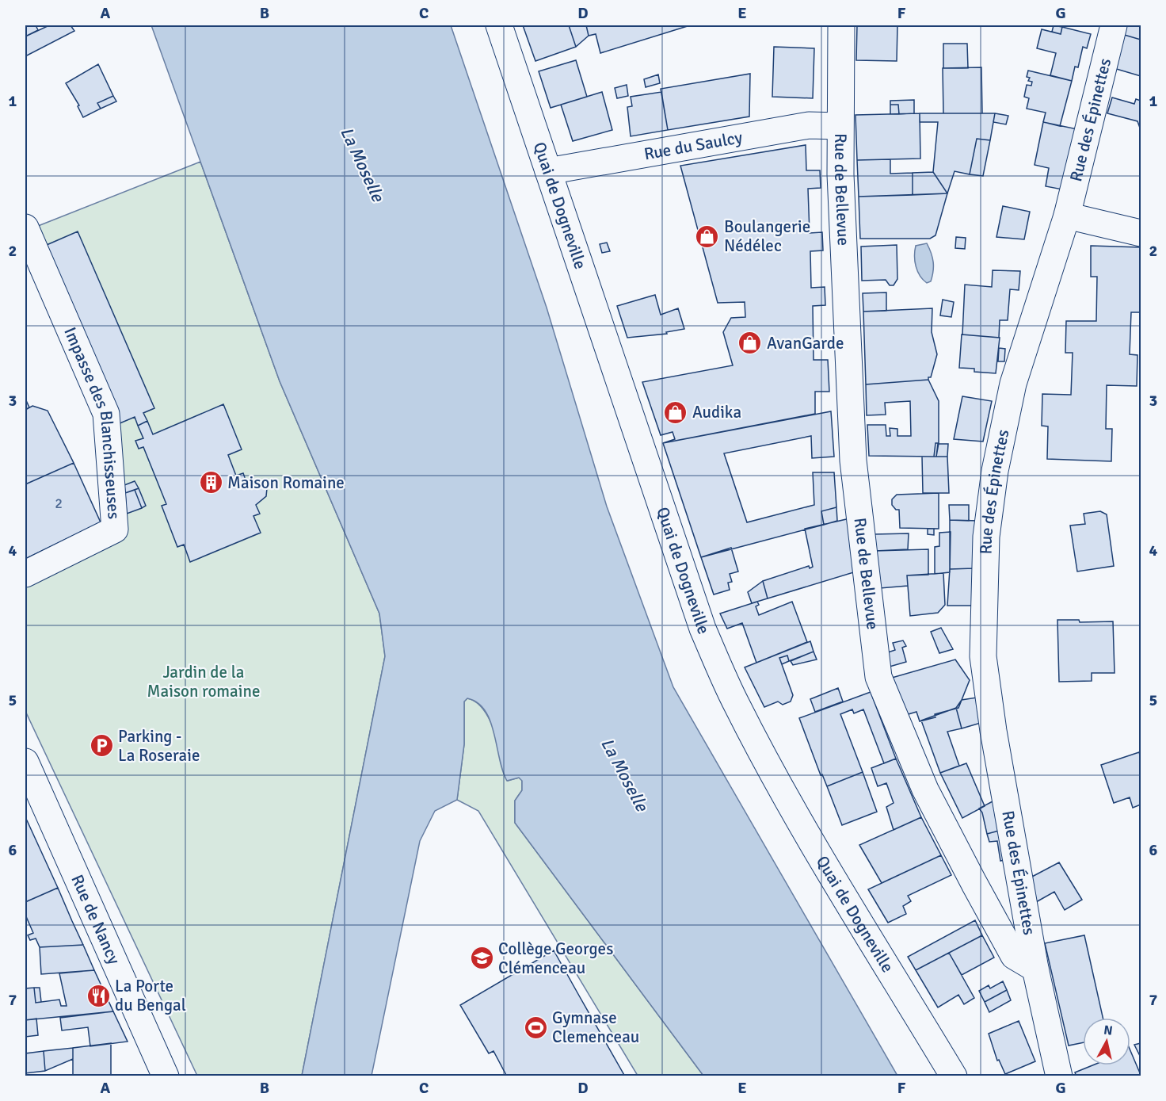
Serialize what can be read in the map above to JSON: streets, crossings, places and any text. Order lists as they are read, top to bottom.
{
  "streets": {
    "street": [
      "Rue des Épinettes",
      "Rue du Saulcy",
      "Rue de Bellevue",
      "Quai de Dogneville",
      "Impasse des Blanchisseuses",
      "Rue de Nancy"
    ]
  },
  "crossings": [
    ["Rue des Épinettes", "Rue de Bellevue"],
    ["Rue du Saulcy", "Rue de Bellevue"],
    ["Rue du Saulcy", "Quai de Dogneville"]
  ],
  "water": ["La Moselle"],
  "parks": ["Jardin de la Maison romaine"],
  "places": {
    "shop": ["Boulangerie Nédélec", "AvanGarde", "Audika"],
    "building": ["Maison Romaine"],
    "parking": ["Parking - La Roseraie"],
    "school or university": ["Collège Georges Clémenceau"],
    "restaurant": ["La Porte du Bengal"],
    "sports": ["Gymnase Clemenceau"]
  },
  "house_numbers": ["2"],
  "north": "top",
  "grid": {
    "columns": [
      "A",
      "B",
      "C",
      "D",
      "E",
      "F",
      "G"
    ],
    "rows": [
      "1",
      "2",
      "3",
      "4",
      "5",
      "6",
      "7"
    ]
  }
}
